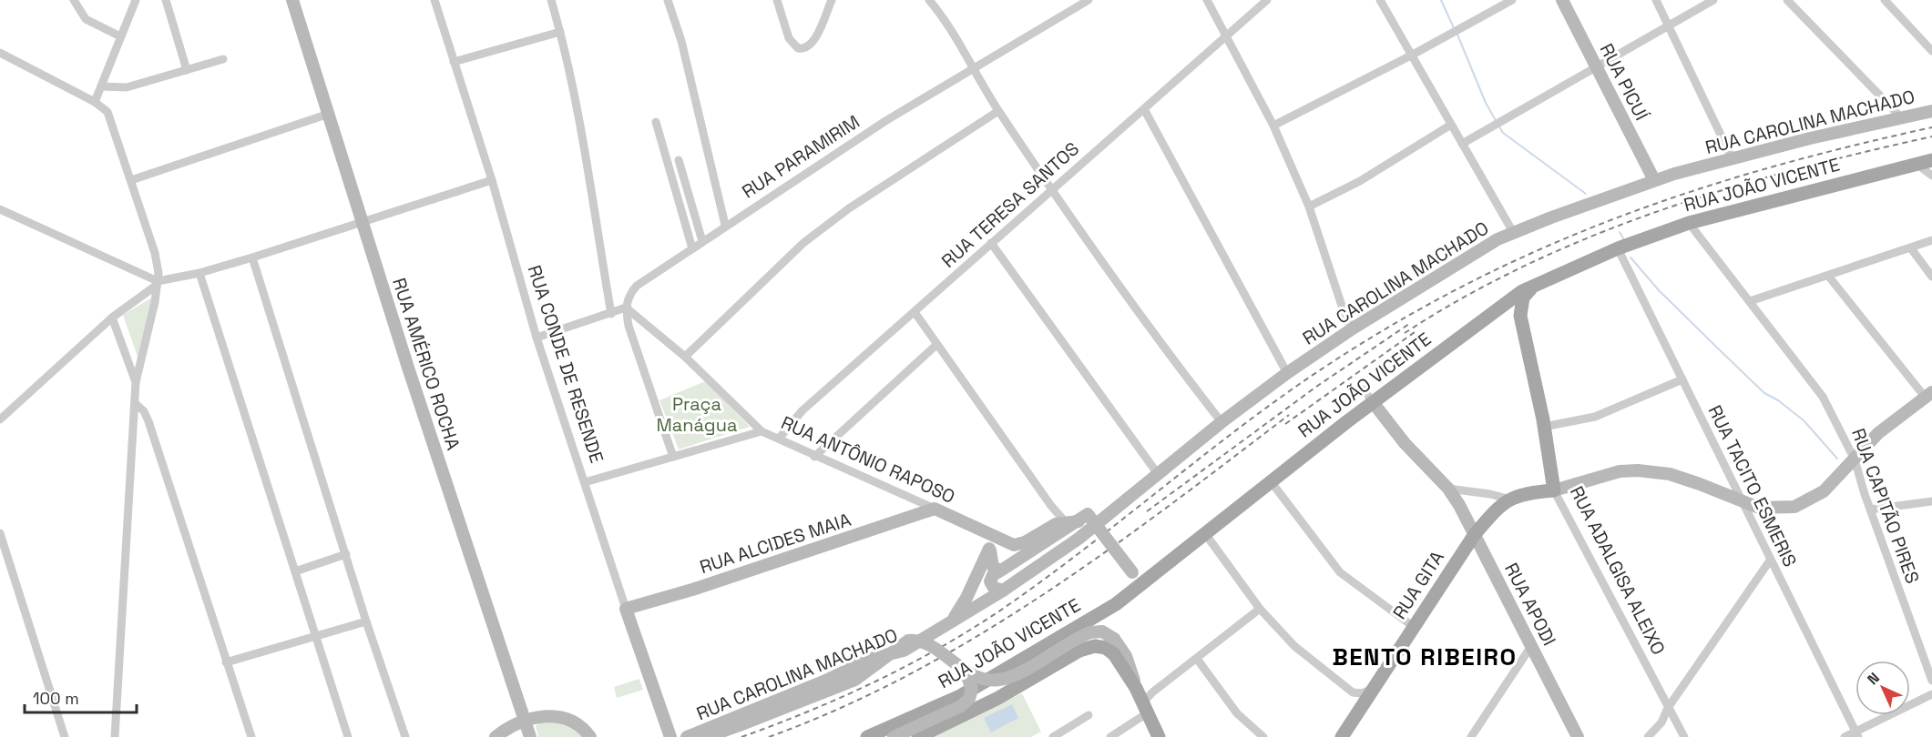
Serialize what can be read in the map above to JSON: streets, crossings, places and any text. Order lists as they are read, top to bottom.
{
  "streets": {
    "main road": [
      "RUA PICUÍ",
      "RUA CAROLINA MACHADO",
      "RUA JOÃO VICENTE",
      "RUA AMÉRICO ROCHA",
      "RUA CONDE DE RESENDE",
      "RUA ANTÔNIO RAPOSO",
      "RUA ALCIDES MAIA",
      "RUA ADALGISA ALEIXO",
      "RUA GITA",
      "RUA APODI"
    ],
    "street": [
      "RUA PARAMIRIM",
      "RUA TERESA SANTOS",
      "RUA TACITO ESMERIS",
      "RUA CAPITÃO PIRES"
    ]
  },
  "crossings": [
    ["RUA PICUÍ", "RUA CAROLINA MACHADO"],
    ["RUA CAROLINA MACHADO", "RUA ANTÔNIO RAPOSO"],
    ["RUA JOÃO VICENTE", "RUA TACITO ESMERIS"],
    ["RUA JOÃO VICENTE", "RUA CAPITÃO PIRES"],
    ["RUA JOÃO VICENTE", "RUA APODI"],
    ["RUA TERESA SANTOS", "RUA ANTÔNIO RAPOSO"],
    ["RUA CONDE DE RESENDE", "RUA ANTÔNIO RAPOSO"],
    ["RUA CONDE DE RESENDE", "RUA ALCIDES MAIA"],
    ["RUA ANTÔNIO RAPOSO", "RUA ALCIDES MAIA"],
    ["RUA GITA", "RUA APODI"]
  ],
  "districts": ["BENTO RIBEIRO"],
  "parks": ["Praça Manágua"],
  "scale_bar": "100 m",
  "north": "top left"
}
